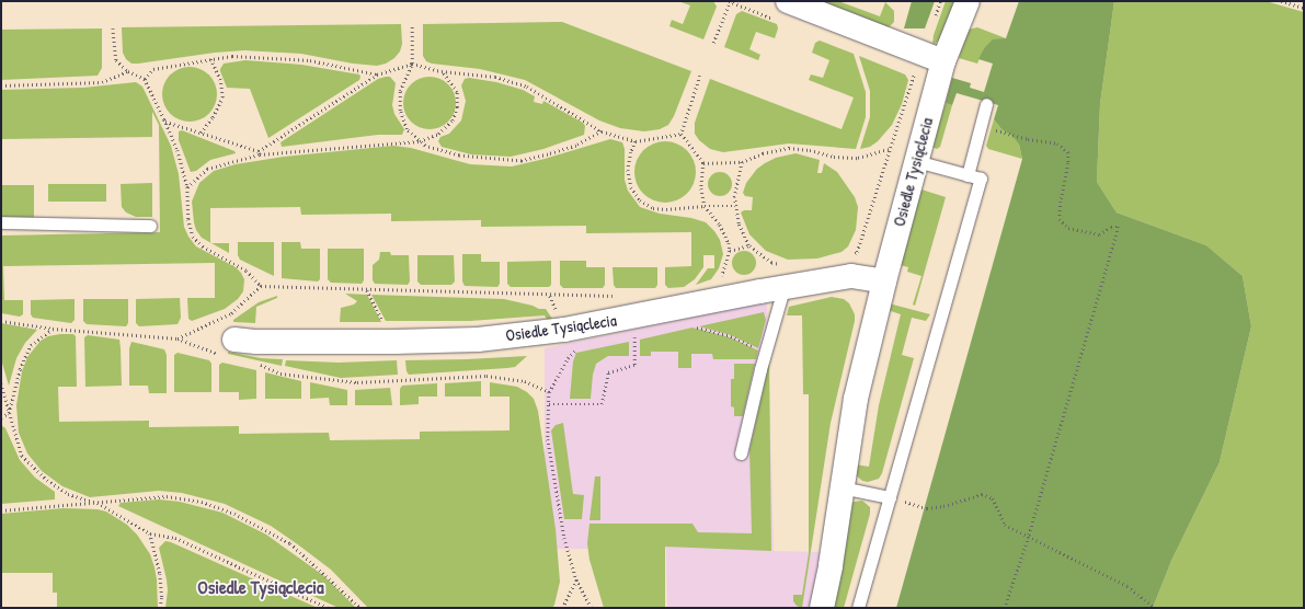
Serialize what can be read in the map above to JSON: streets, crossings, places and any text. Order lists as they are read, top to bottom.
{
  "streets": {
    "street": ["Osiedle Tysiąclecia"]
  },
  "districts": ["Osiedle Tysiąclecia"]
}
